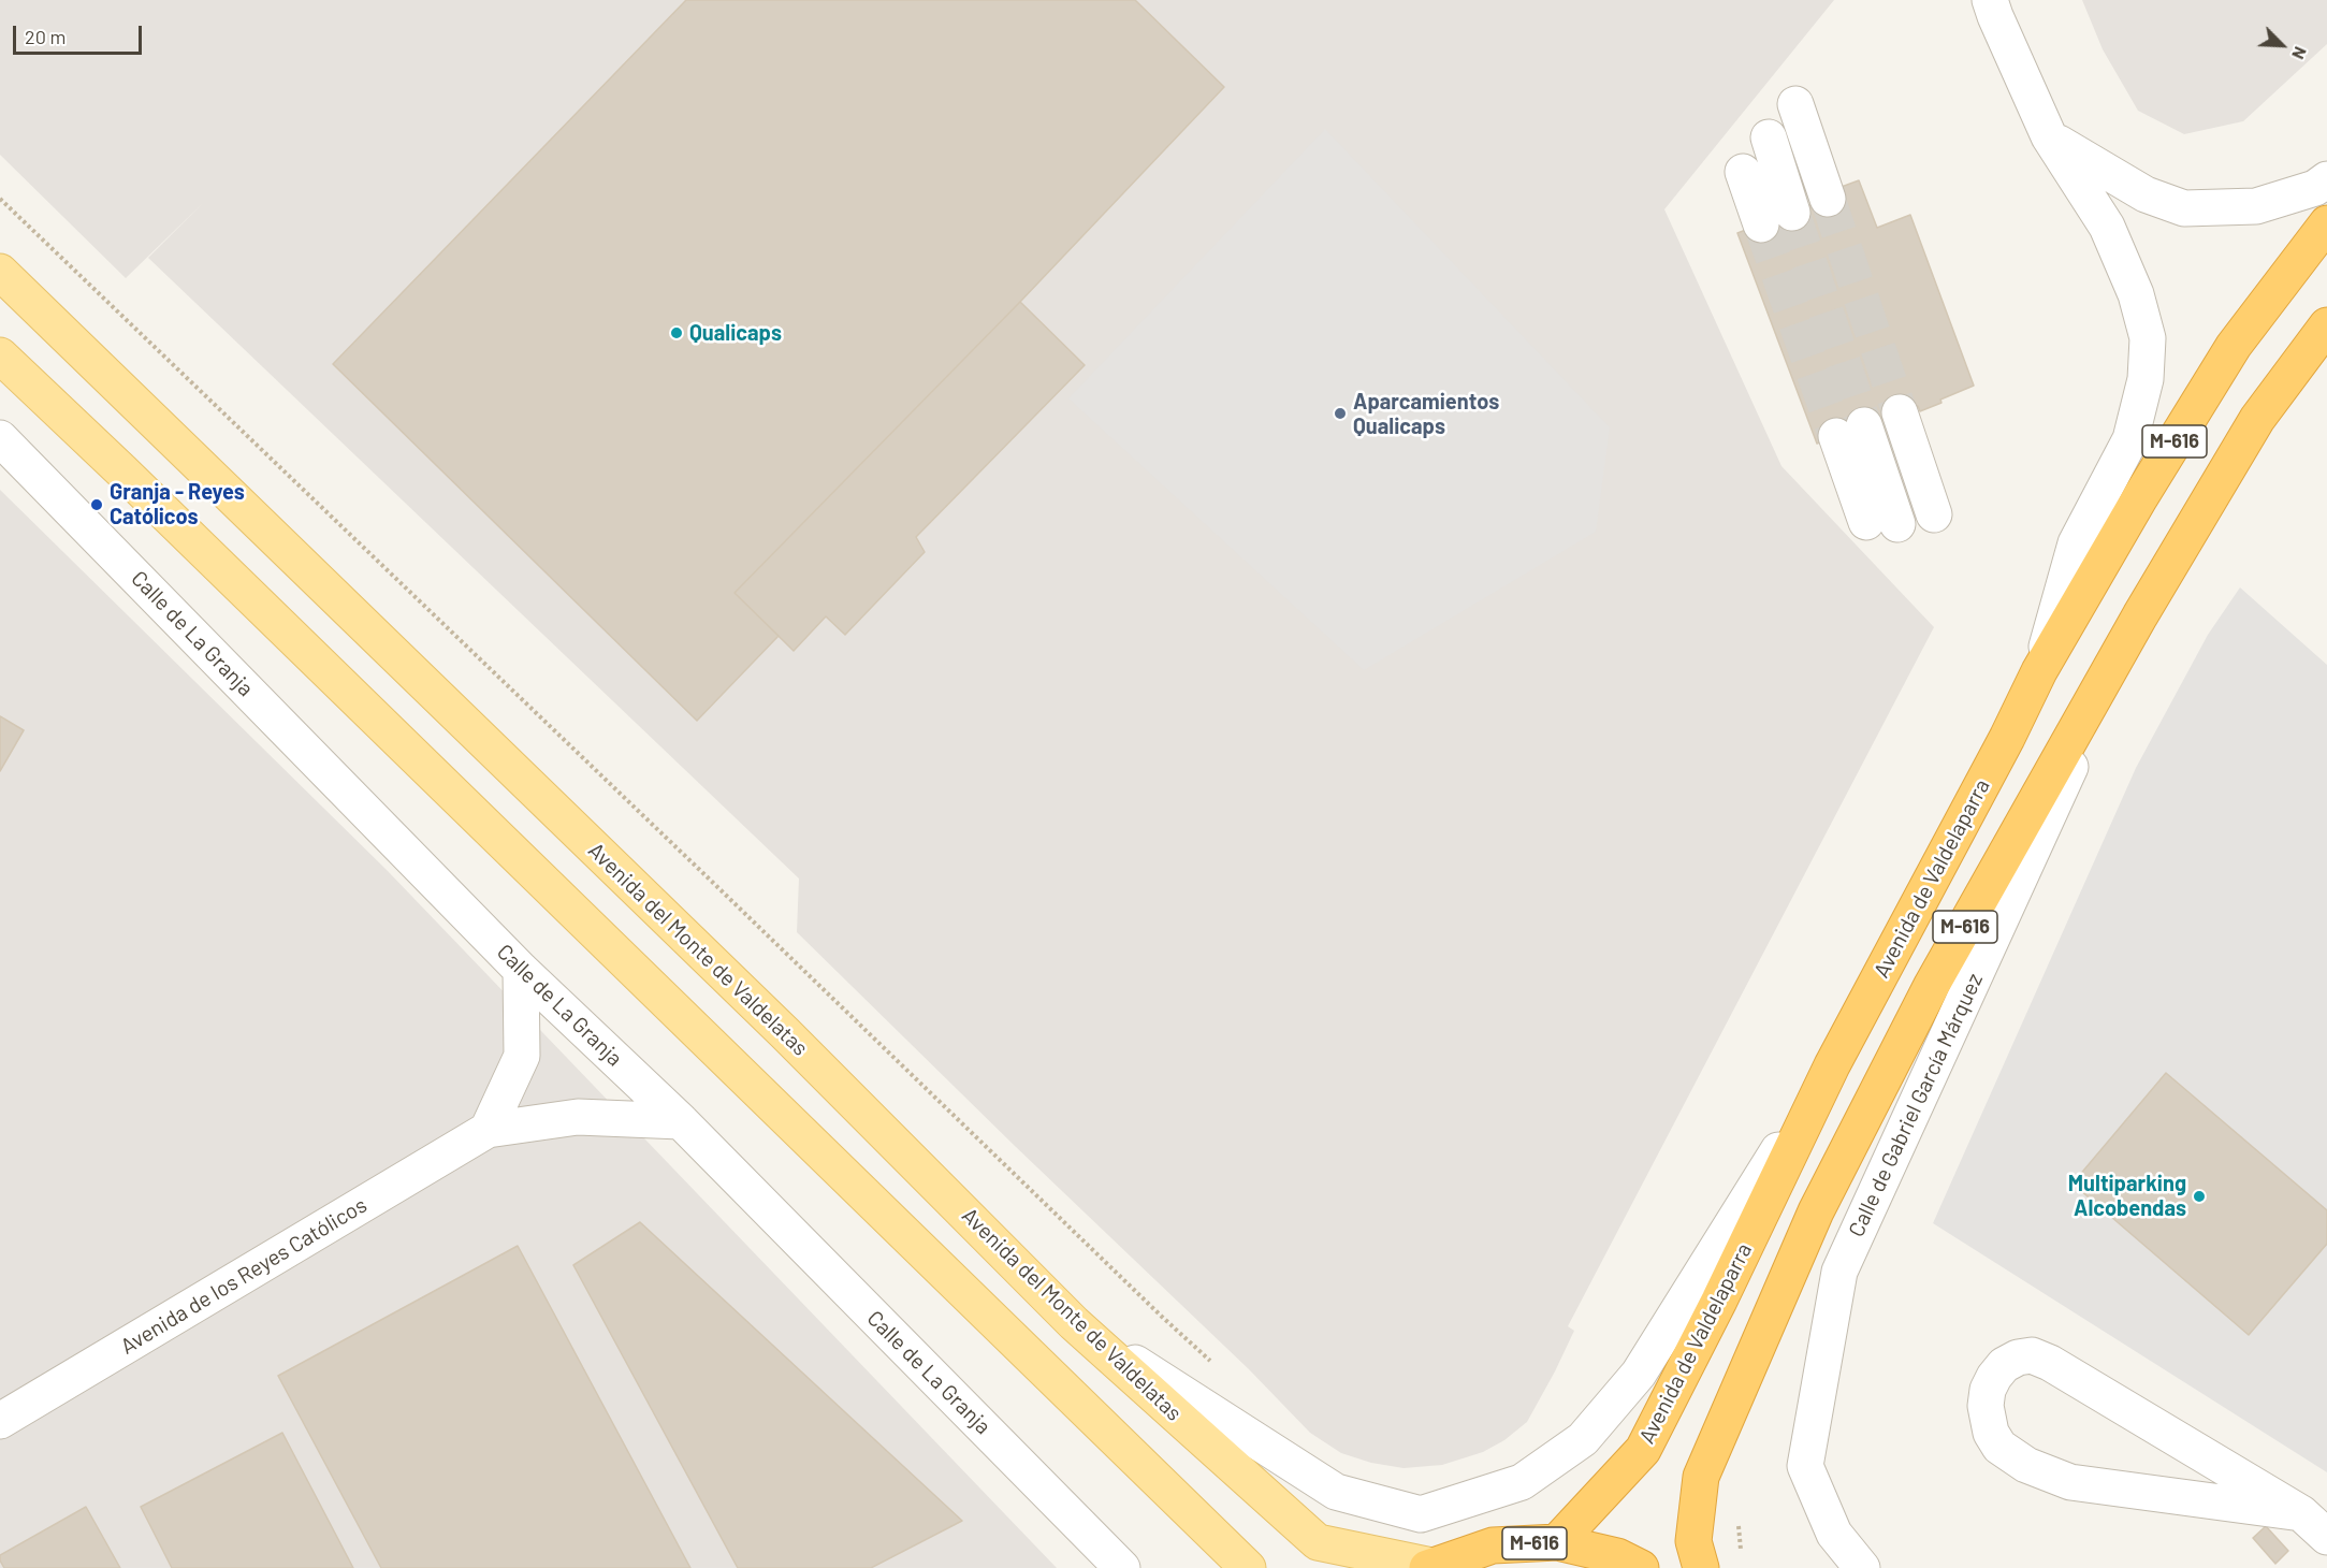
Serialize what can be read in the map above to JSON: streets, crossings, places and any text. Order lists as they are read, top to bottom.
{
  "streets": {
    "highway": ["M-616", "Avenida de Valdelaparra"],
    "main road": ["Avenida del Monte de Valdelatas"],
    "street": ["Calle de La Granja", "Calle de Gabriel García Márquez", "Avenida de los Reyes Católicos"]
  },
  "crossings": [
    ["M-616", "Avenida de Valdelaparra"],
    ["M-616", "Avenida del Monte de Valdelatas"],
    ["M-616", "Calle de Gabriel García Márquez"],
    ["Calle de La Granja", "Avenida de los Reyes Católicos"]
  ],
  "places": [
    "Qualicaps",
    "Aparcamientos Qualicaps",
    "Granja - Reyes Católicos",
    "Multiparking Alcobendas"
  ],
  "scale_bar": "20 m",
  "north": "bottom right"
}
